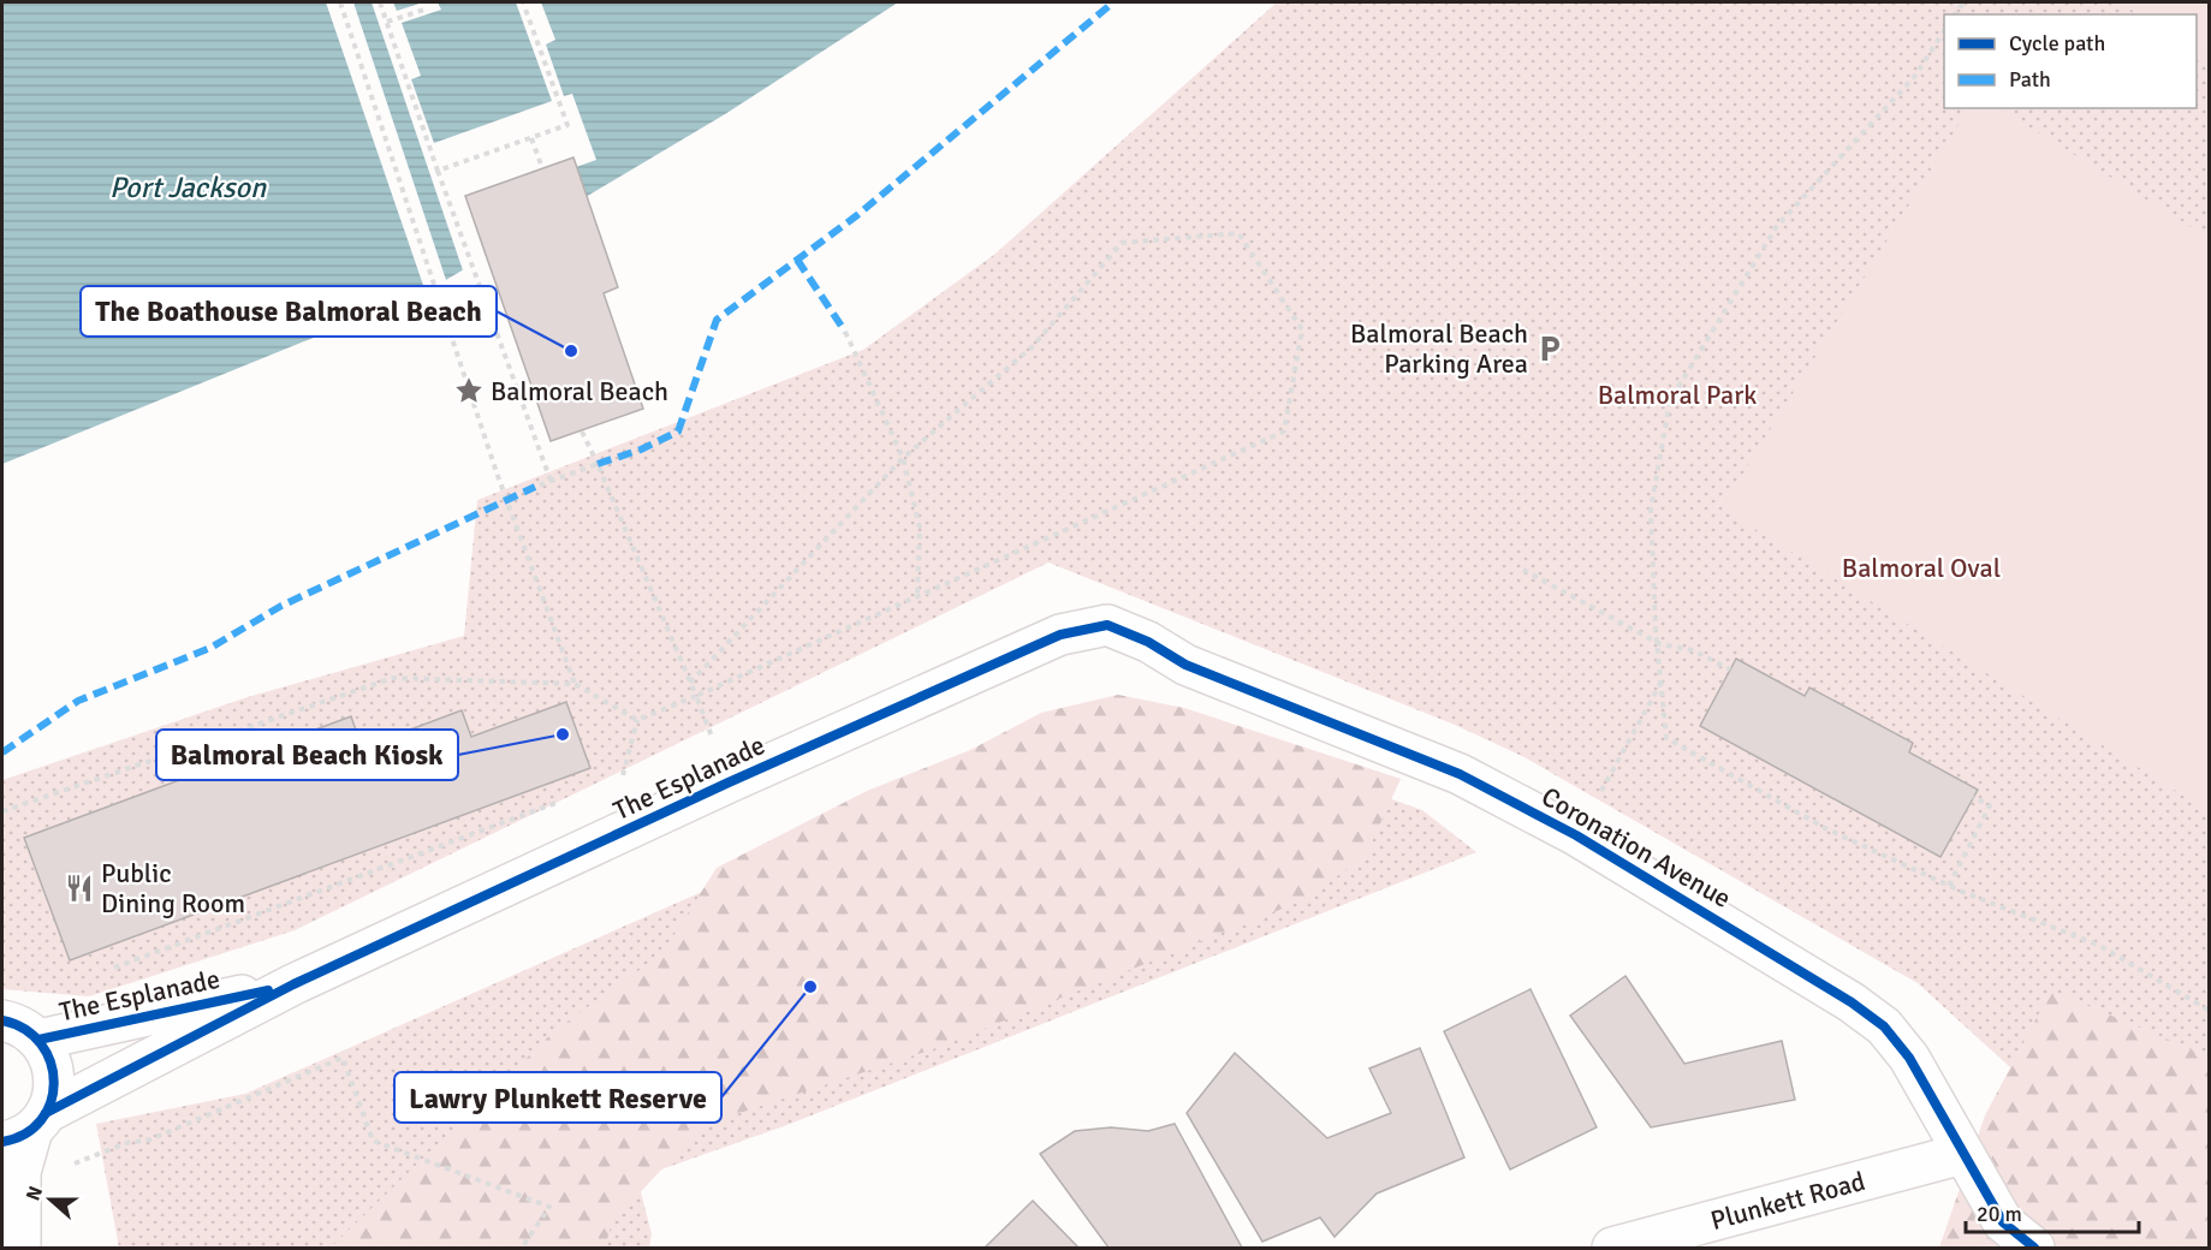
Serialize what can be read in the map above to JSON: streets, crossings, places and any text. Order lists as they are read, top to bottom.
{
  "streets": {
    "street": ["The Esplanade", "Coronation Avenue", "Plunkett Road"]
  },
  "crossings": [
    ["The Esplanade", "Coronation Avenue"],
    ["Coronation Avenue", "Plunkett Road"]
  ],
  "water": ["Port Jackson"],
  "parks": ["Balmoral Park", "Balmoral Oval"],
  "places": {
    "parking": ["Balmoral Beach Parking Area"],
    "other": ["The Boathouse Balmoral Beach", "Balmoral Beach Kiosk", "Lawry Plunkett Reserve"],
    "place": ["Balmoral Beach"],
    "restaurant": ["Public Dining Room"]
  },
  "legend": ["Cycle path", "Path"],
  "scale_bar": "20 m",
  "north": "left"
}
